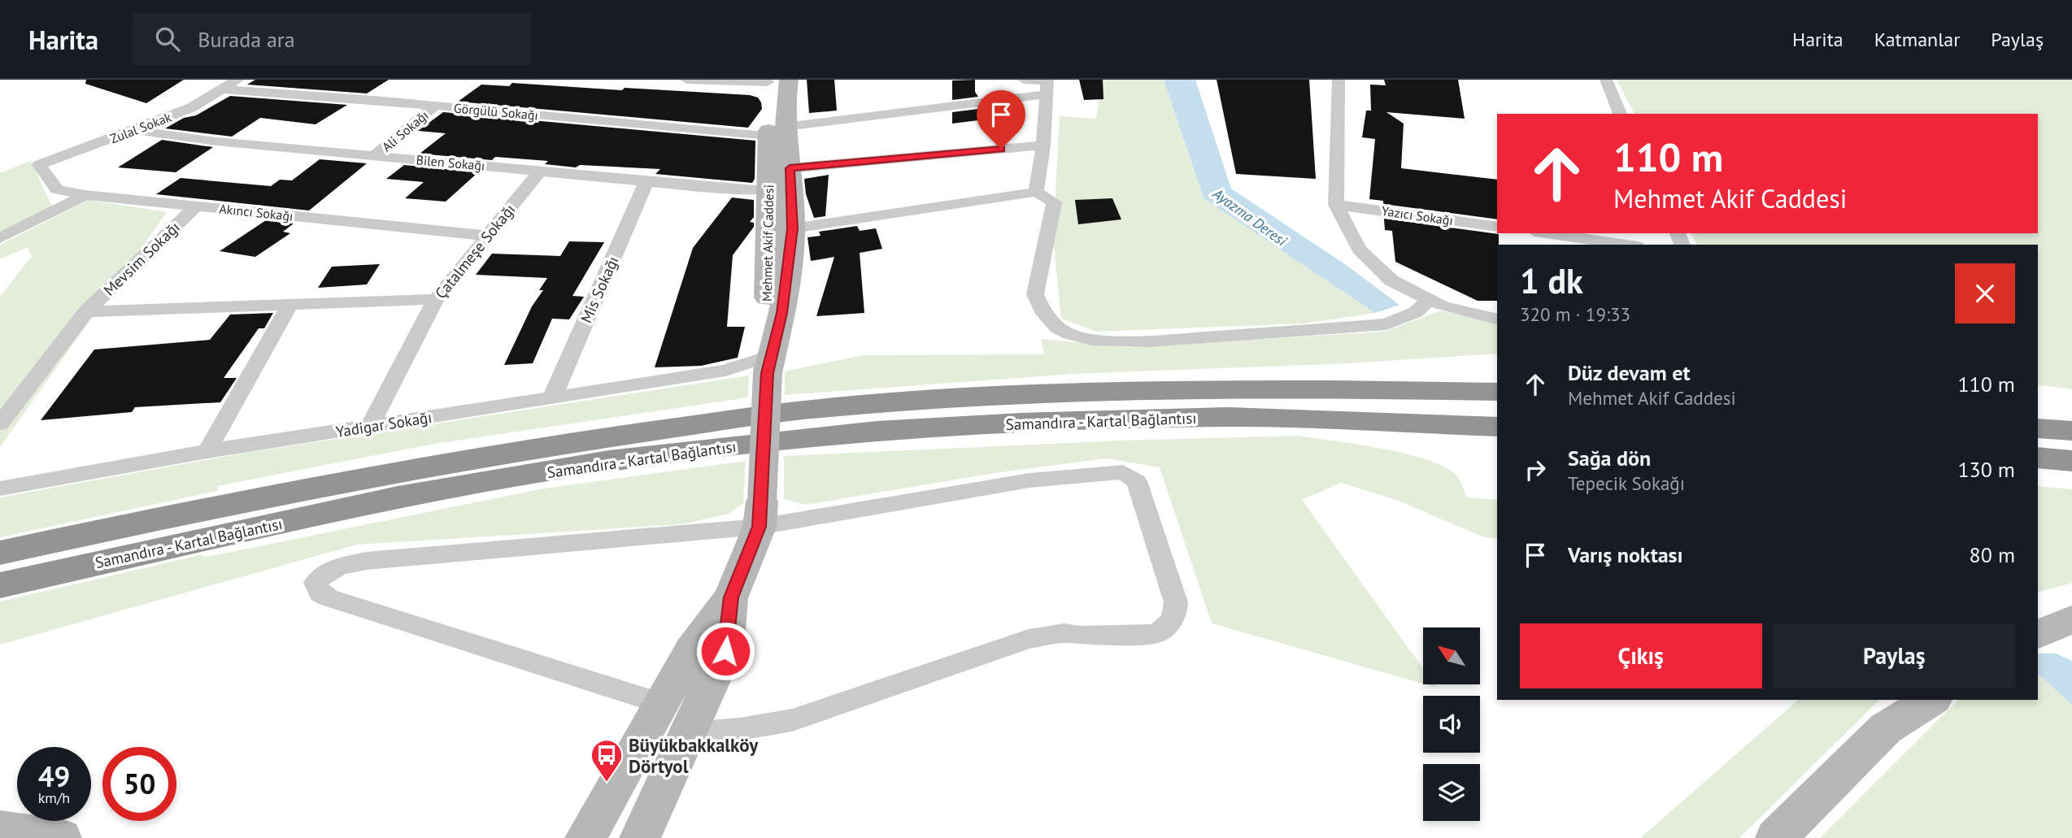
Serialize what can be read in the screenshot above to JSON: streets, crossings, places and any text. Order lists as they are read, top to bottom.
{
  "streets": {
    "highway": ["Samandıra - Kartal Bağlantısı"],
    "main road": ["Mehmet Akif Caddesi"],
    "street": [
      "Görgülü Sokağı",
      "Zulal Sokak",
      "Ali Sokağı",
      "Bilen Sokağı",
      "Akıncı Sokağı",
      "Yazıcı Sokağı",
      "Çatalmeşe Sokağı",
      "Mevsim Sokağı",
      "Mis Sokağı",
      "Yadigar Sokağı"
    ]
  },
  "crossings": [
    ["Görgülü Sokağı", "Zulal Sokak"],
    ["Görgülü Sokağı", "Ali Sokağı"],
    ["Görgülü Sokağı", "Mehmet Akif Caddesi"],
    ["Zulal Sokak", "Bilen Sokağı"],
    ["Zulal Sokak", "Akıncı Sokağı"],
    ["Ali Sokağı", "Bilen Sokağı"],
    ["Bilen Sokağı", "Mehmet Akif Caddesi"],
    ["Bilen Sokağı", "Çatalmeşe Sokağı"],
    ["Bilen Sokağı", "Mis Sokağı"],
    ["Akıncı Sokağı", "Çatalmeşe Sokağı"],
    ["Akıncı Sokağı", "Mevsim Sokağı"],
    ["Mehmet Akif Caddesi", "Yadigar Sokağı"],
    ["Çatalmeşe Sokağı", "Yadigar Sokağı"],
    ["Mis Sokağı", "Yadigar Sokağı"]
  ],
  "water": ["Ayazma Deresi"],
  "places": {
    "bus stop": ["Büyükbakkalköy Dörtyol"]
  },
  "north": "top left",
  "page": {
    "header": "Harita",
    "search": "Burada ara",
    "nav": ["Harita", "Katmanlar", "Paylaş"],
    "turn": ["110 m", "Mehmet Akif Caddesi"],
    "heading": ["1 dk", "320 m · 19:33"],
    "list": [
      {
        "name": "Düz devam et",
        "note": "Mehmet Akif Caddesi",
        "value": "110 m"
      },
      {
        "name": "Sağa dön",
        "note": "Tepecik Sokağı",
        "value": "130 m"
      },
      {
        "name": "Varış noktası",
        "value": "80 m"
      }
    ],
    "buttons": ["Çıkış", "Paylaş"],
    "speed": "49 km/h",
    "limit": "50"
  }
}
